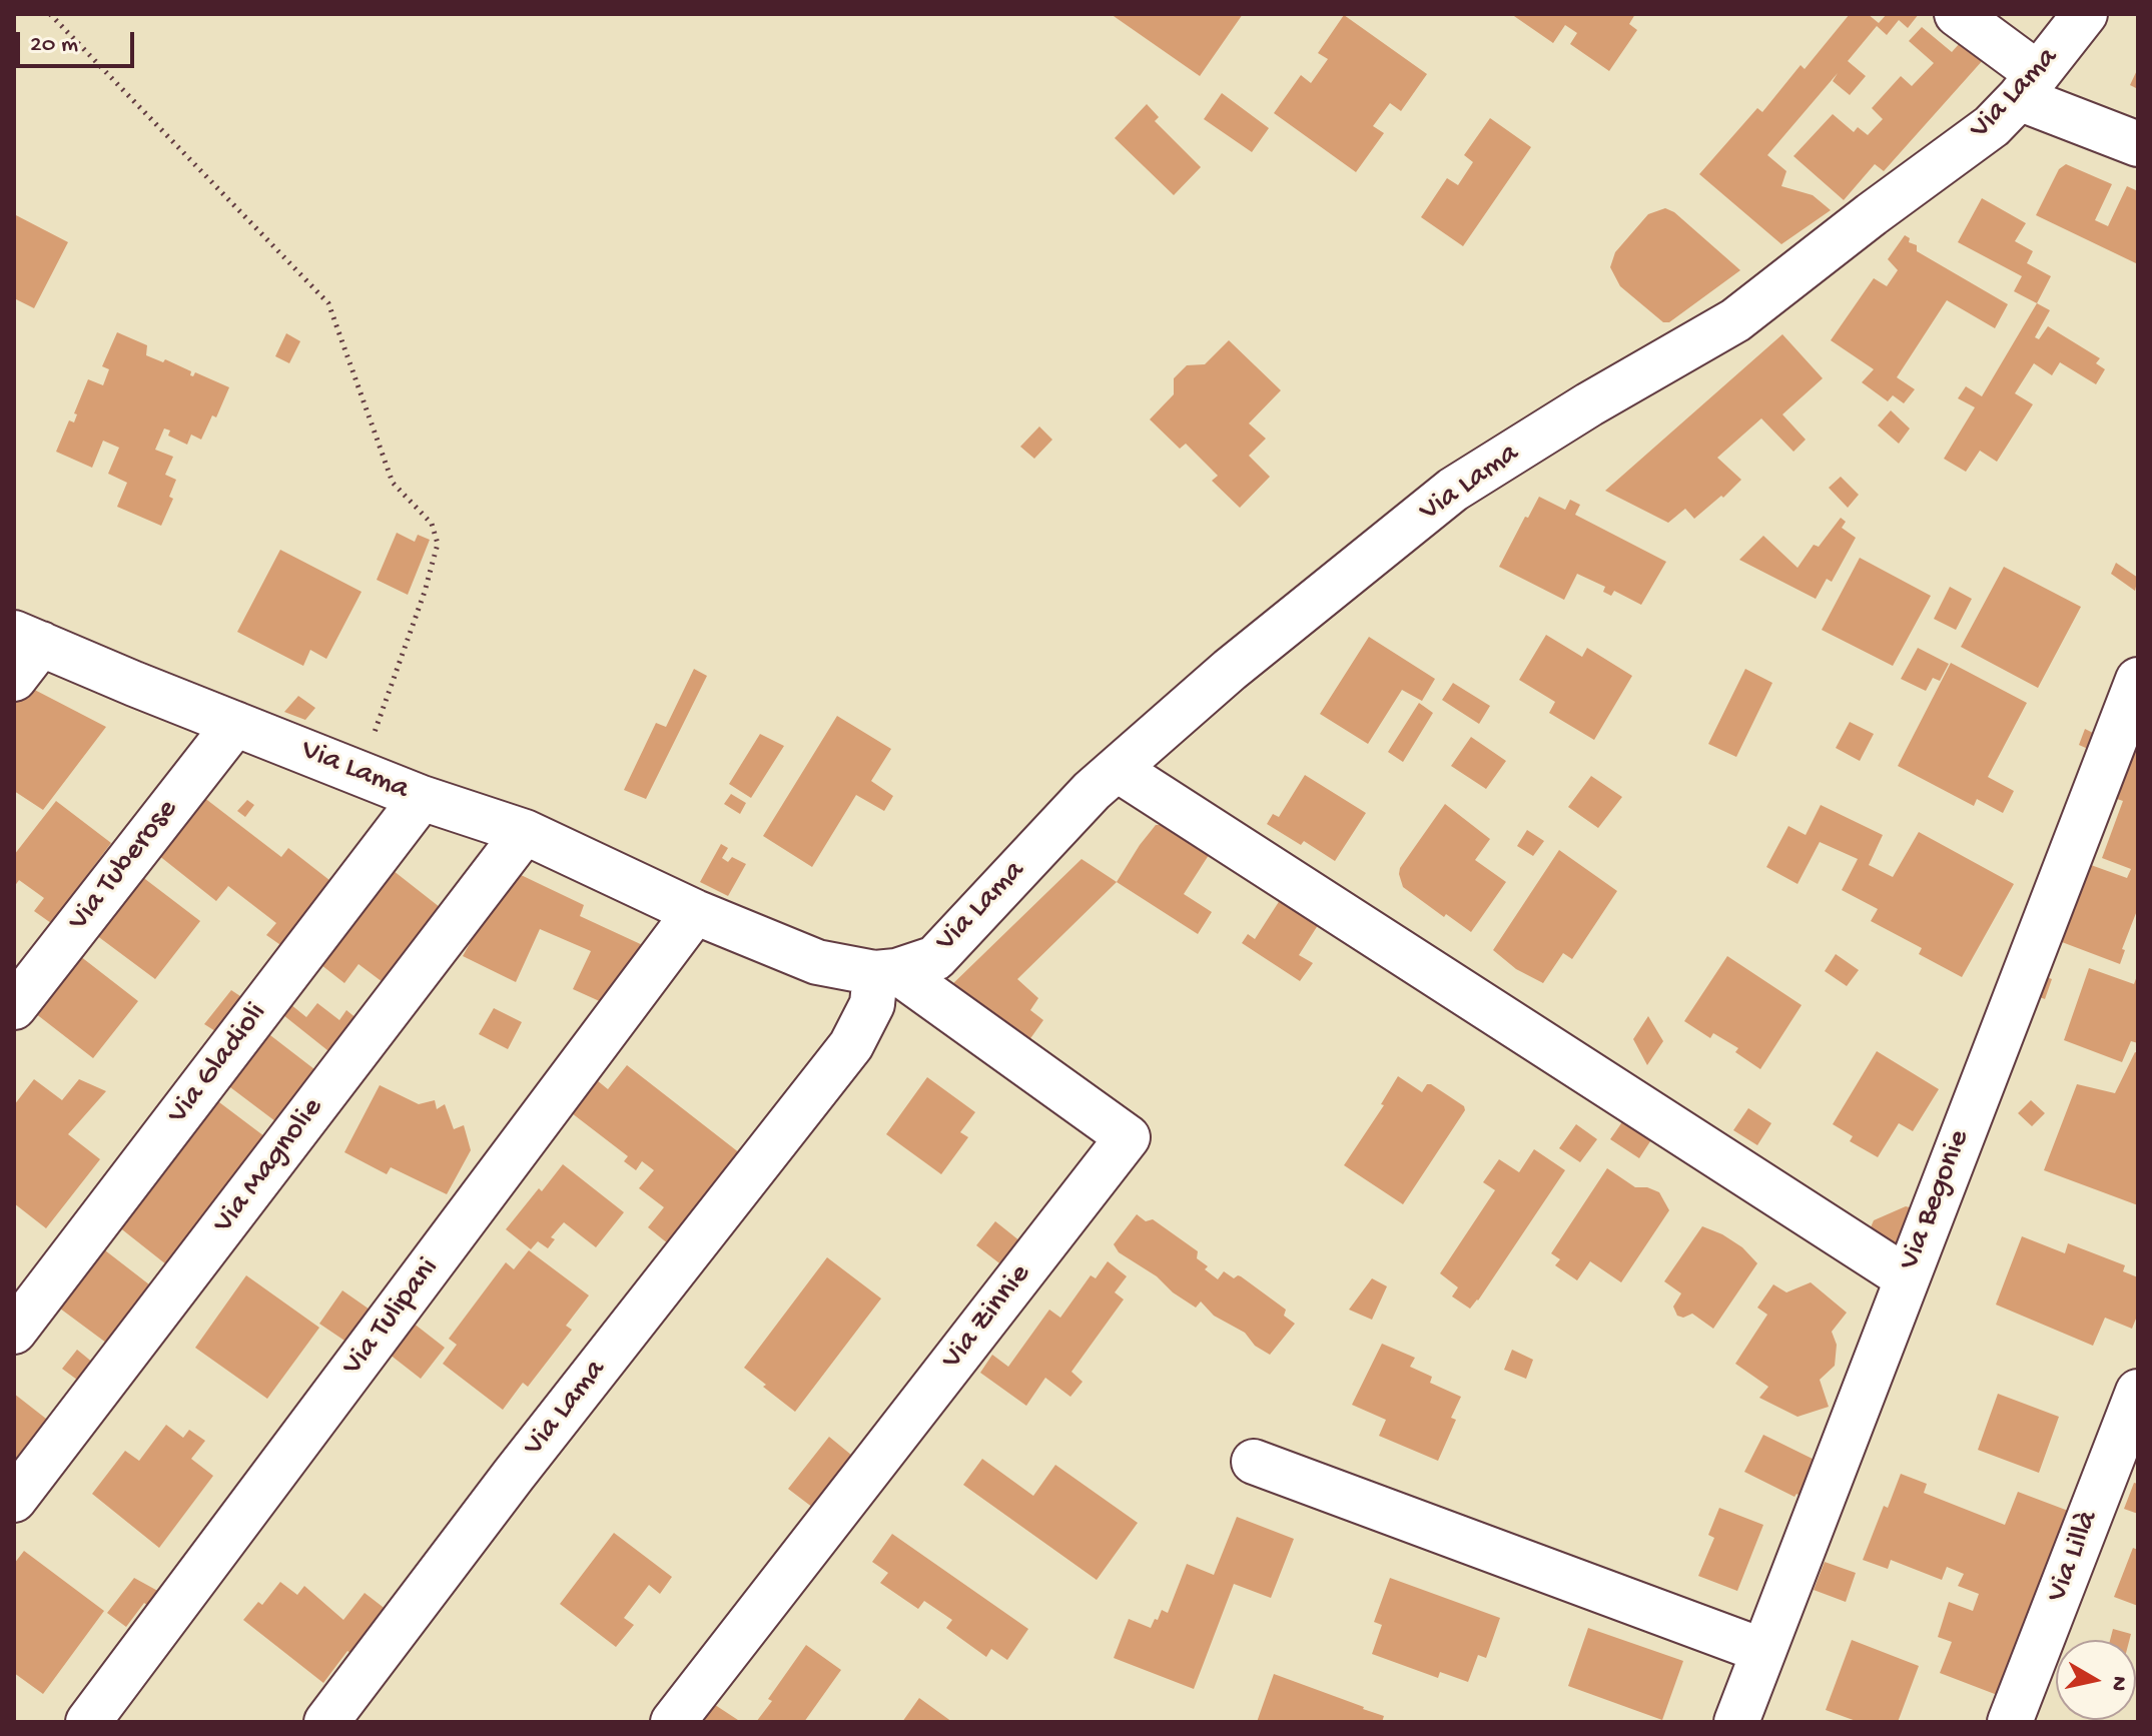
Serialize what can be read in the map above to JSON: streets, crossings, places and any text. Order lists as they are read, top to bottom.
{
  "streets": {
    "street": [
      "Via Lama",
      "Via Tuberose",
      "Via Gladioli",
      "Via Magnolie",
      "Via Begonie",
      "Via Tulipani",
      "Via Zinnie",
      "Via Lillà"
    ]
  },
  "crossings": [
    ["Via Lama", "Via Tuberose"],
    ["Via Lama", "Via Gladioli"],
    ["Via Lama", "Via Magnolie"],
    ["Via Lama", "Via Tulipani"],
    ["Via Lama", "Via Zinnie"]
  ],
  "scale_bar": "20 m",
  "north": "right"
}
